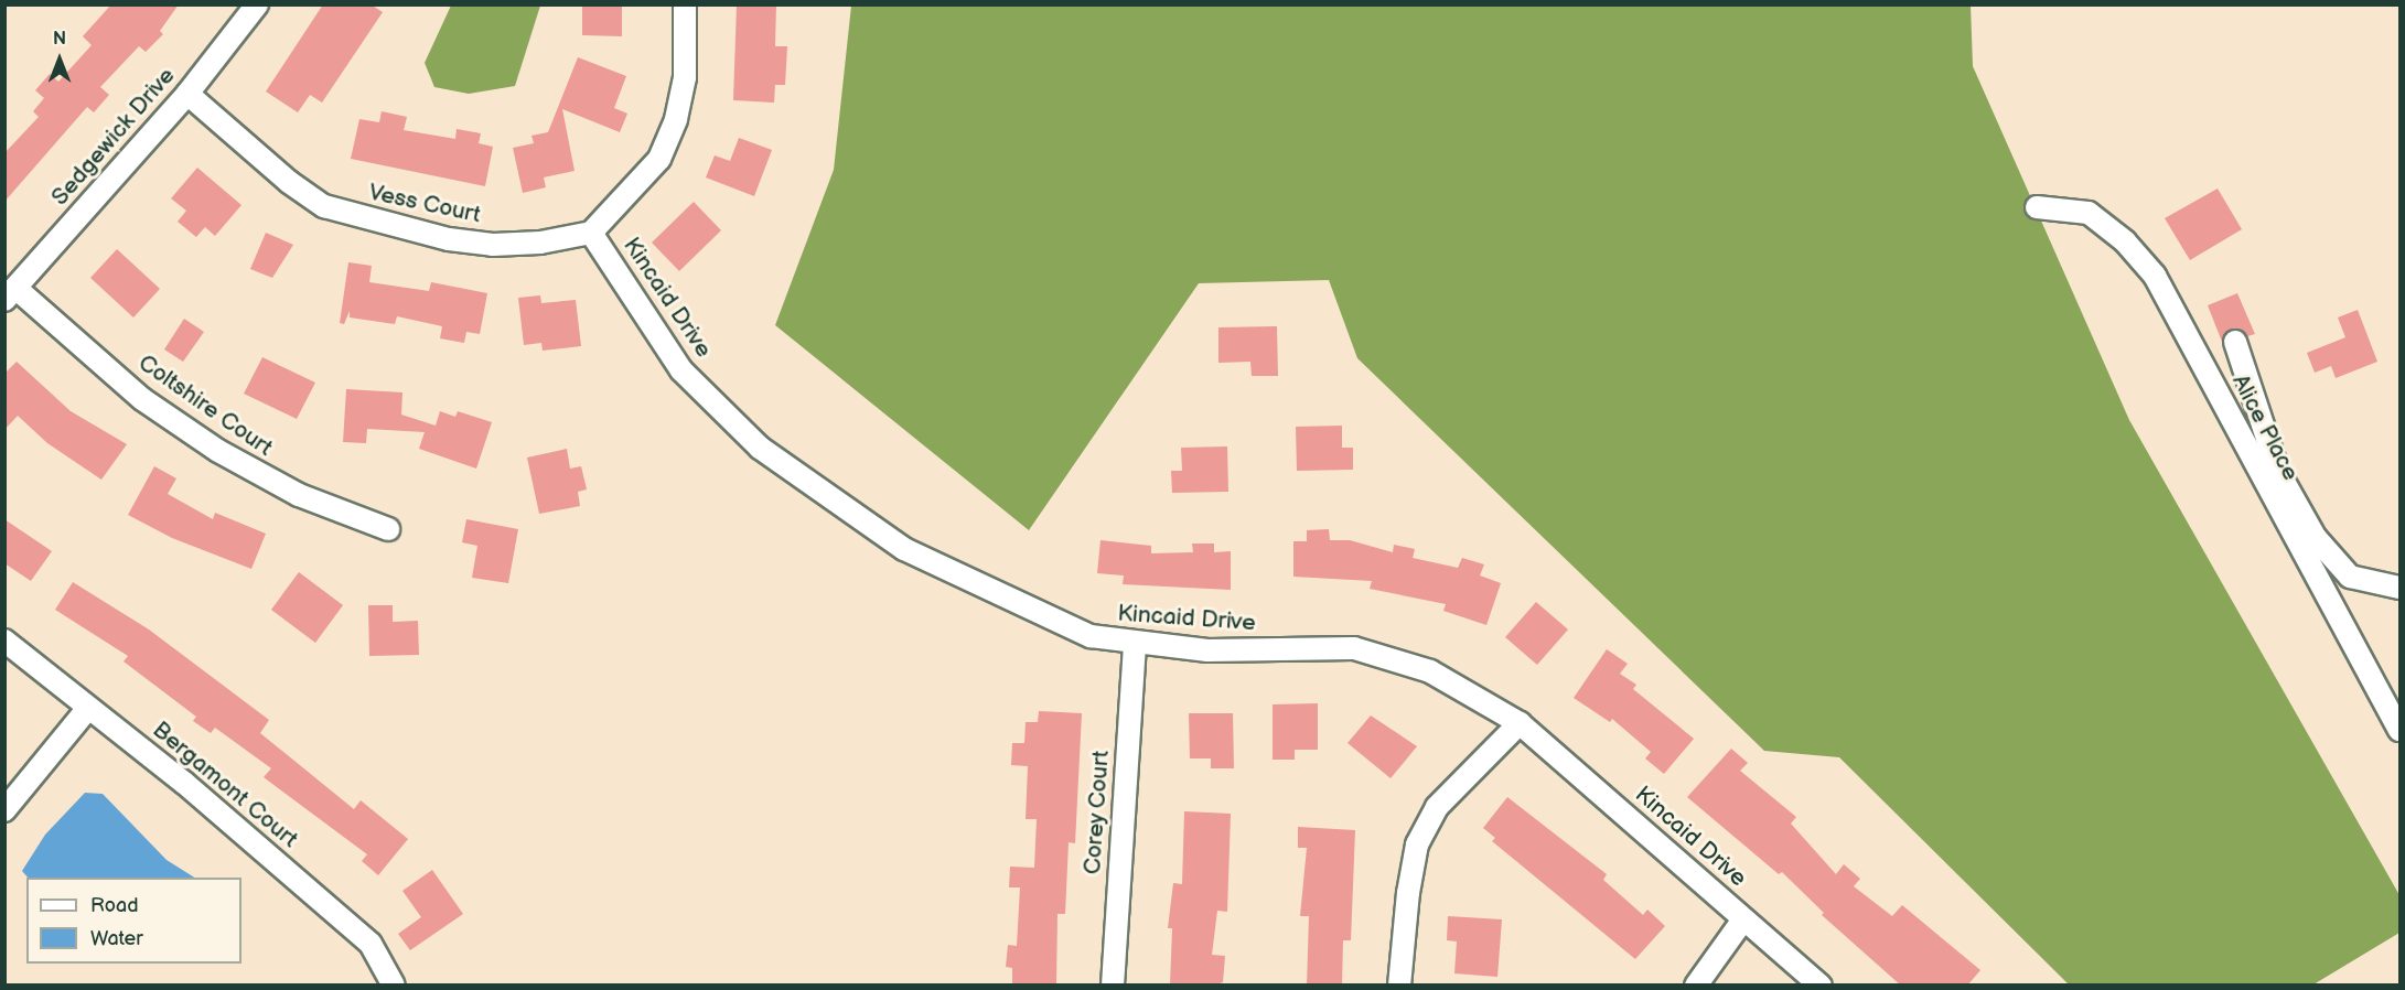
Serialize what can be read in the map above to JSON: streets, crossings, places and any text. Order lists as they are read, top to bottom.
{
  "streets": {
    "street": [
      "Sedgewick Drive",
      "Vess Court",
      "Kincaid Drive",
      "Coltshire Court",
      "Alice Place",
      "Bergamont Court",
      "Corey Court"
    ]
  },
  "crossings": [
    ["Sedgewick Drive", "Vess Court"],
    ["Sedgewick Drive", "Coltshire Court"],
    ["Vess Court", "Kincaid Drive"],
    ["Kincaid Drive", "Corey Court"]
  ],
  "legend": ["Road", "Water"],
  "north": "top"
}
